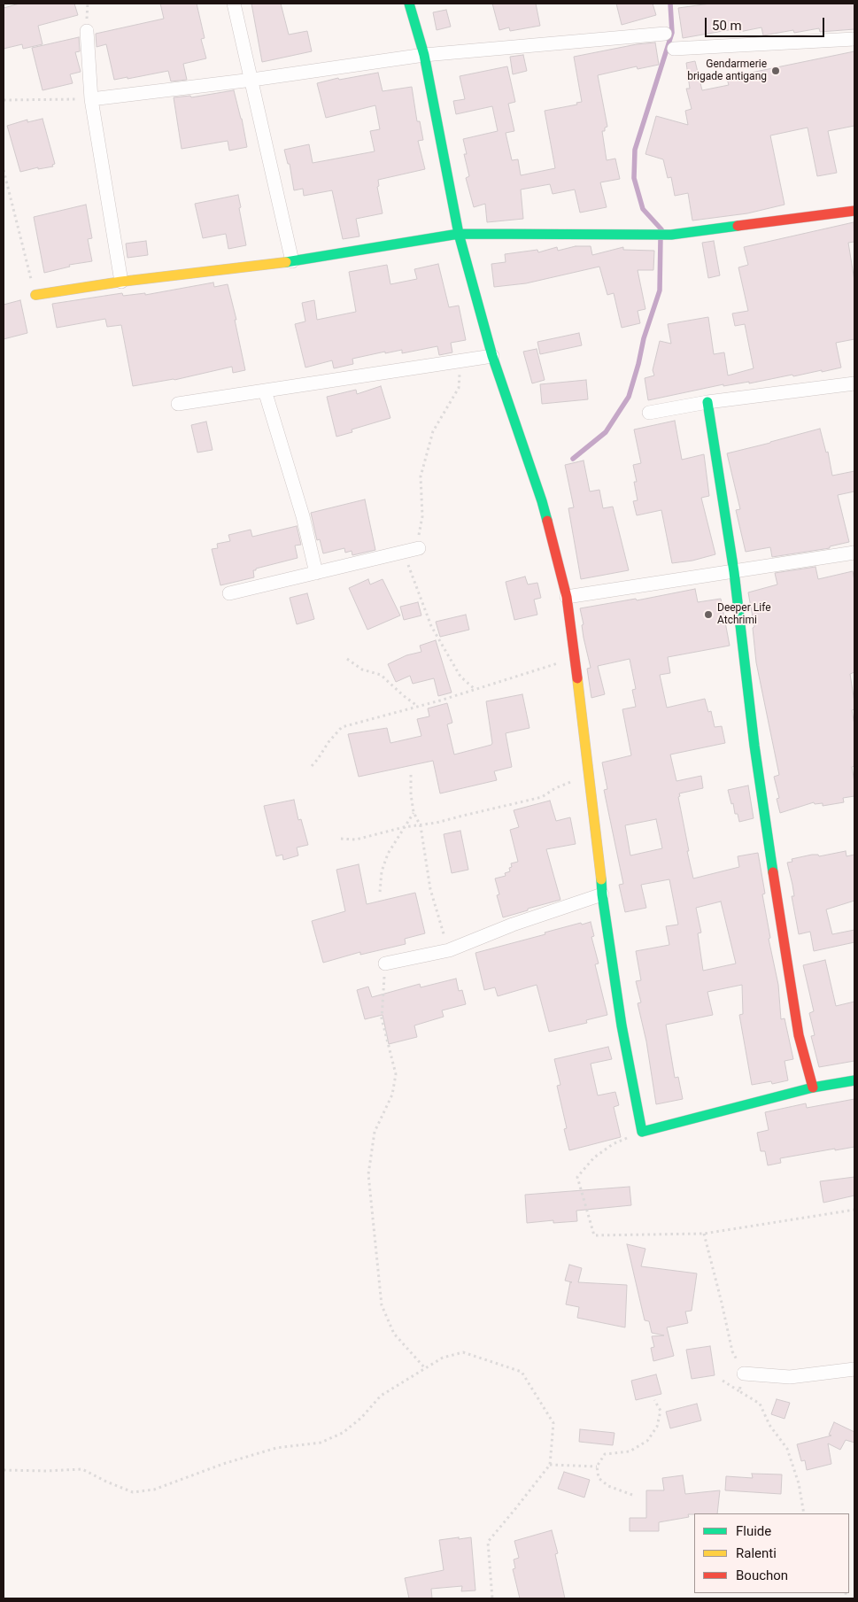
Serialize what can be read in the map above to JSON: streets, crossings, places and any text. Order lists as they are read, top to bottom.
{
  "places": ["Gendarmerie brigade antigang", "Deeper Life Atchrimi"],
  "legend": ["Fluide", "Ralenti", "Bouchon"],
  "scale_bar": "50 m"
}
